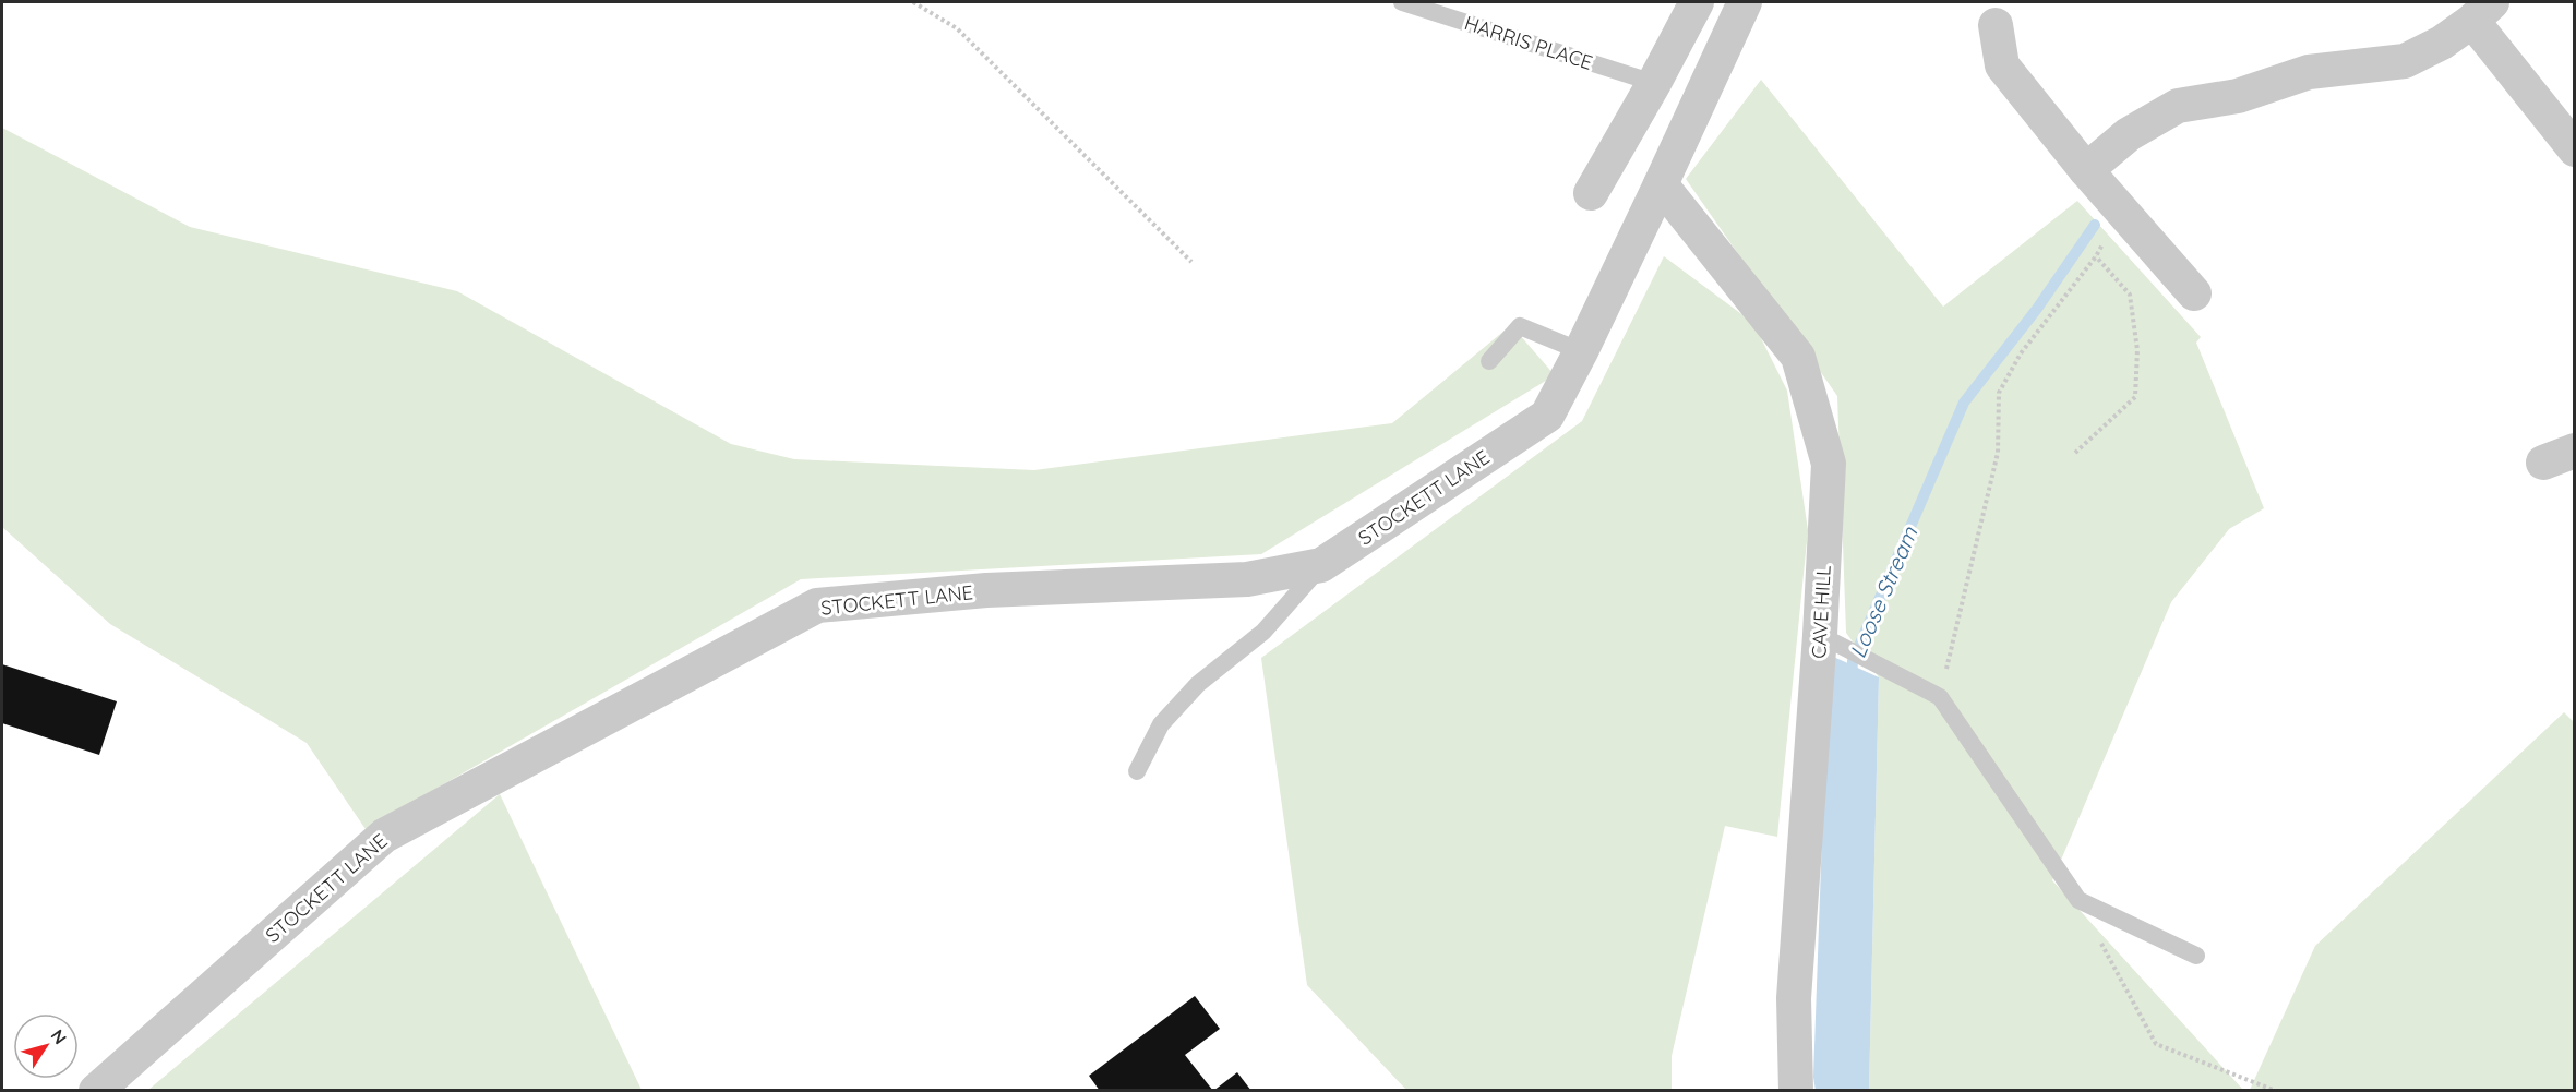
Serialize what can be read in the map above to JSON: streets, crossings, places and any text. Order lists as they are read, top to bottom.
{
  "streets": {
    "street": ["STOCKETT LANE", "CAVE HILL"],
    "lane": ["HARRIS PLACE"]
  },
  "crossings": [
    ["STOCKETT LANE", "CAVE HILL"]
  ],
  "water": ["Loose Stream"],
  "north": "top right"
}
